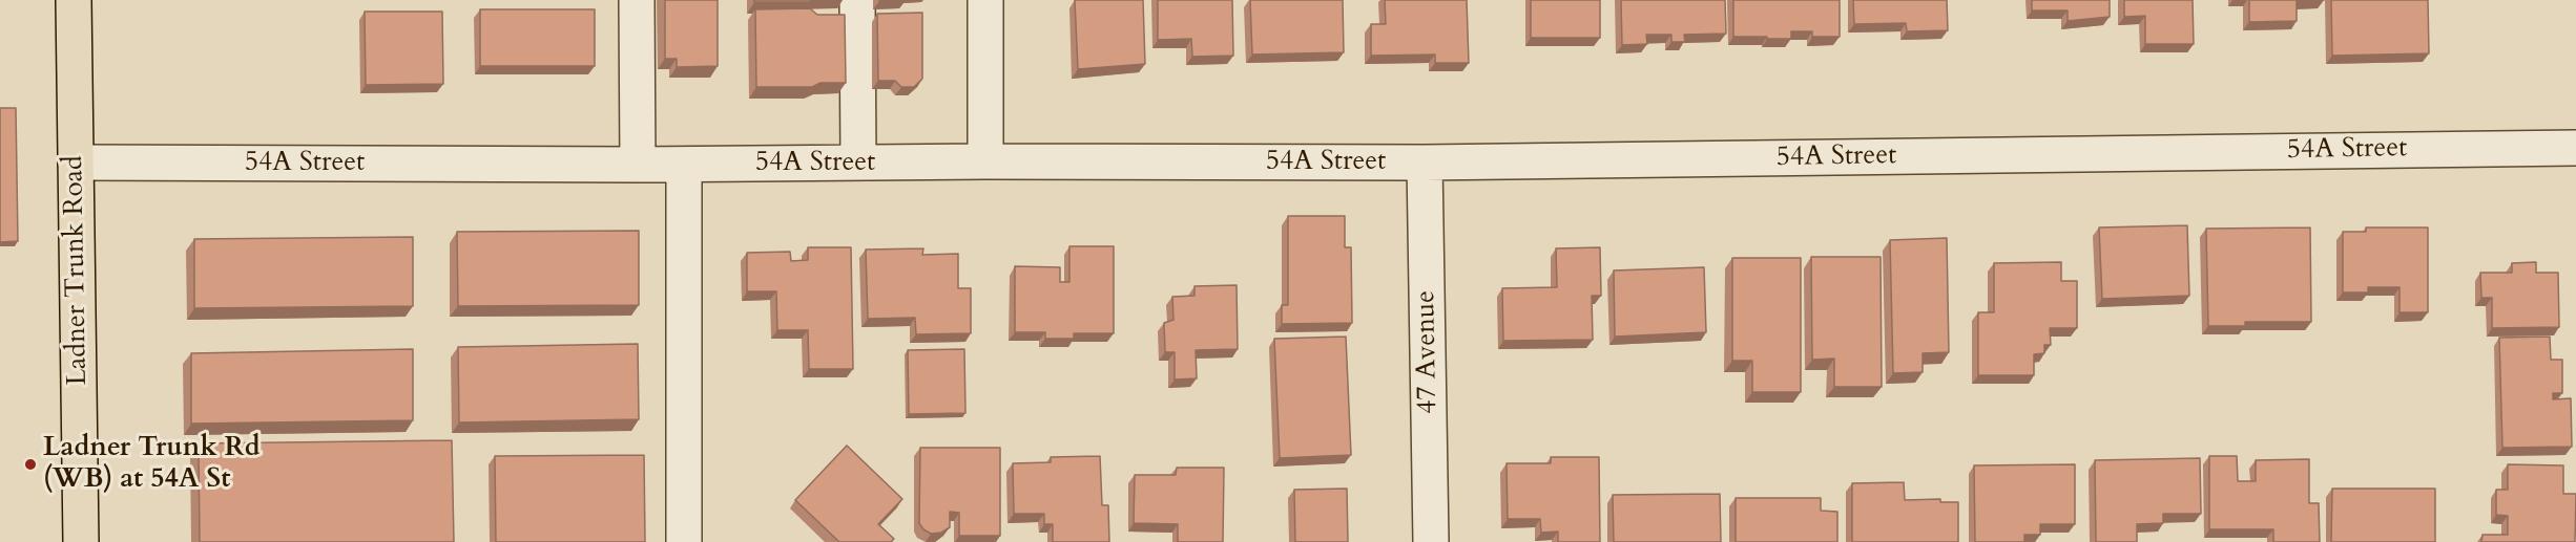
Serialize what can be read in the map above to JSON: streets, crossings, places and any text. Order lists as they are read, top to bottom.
{
  "streets": {
    "main road": ["Ladner Trunk Road"],
    "street": ["54A Street", "47 Avenue"]
  },
  "crossings": [
    ["54A Street", "Ladner Trunk Road"],
    ["54A Street", "47 Avenue"]
  ],
  "places": ["Ladner Trunk Rd (WB) at 54A St"]
}
